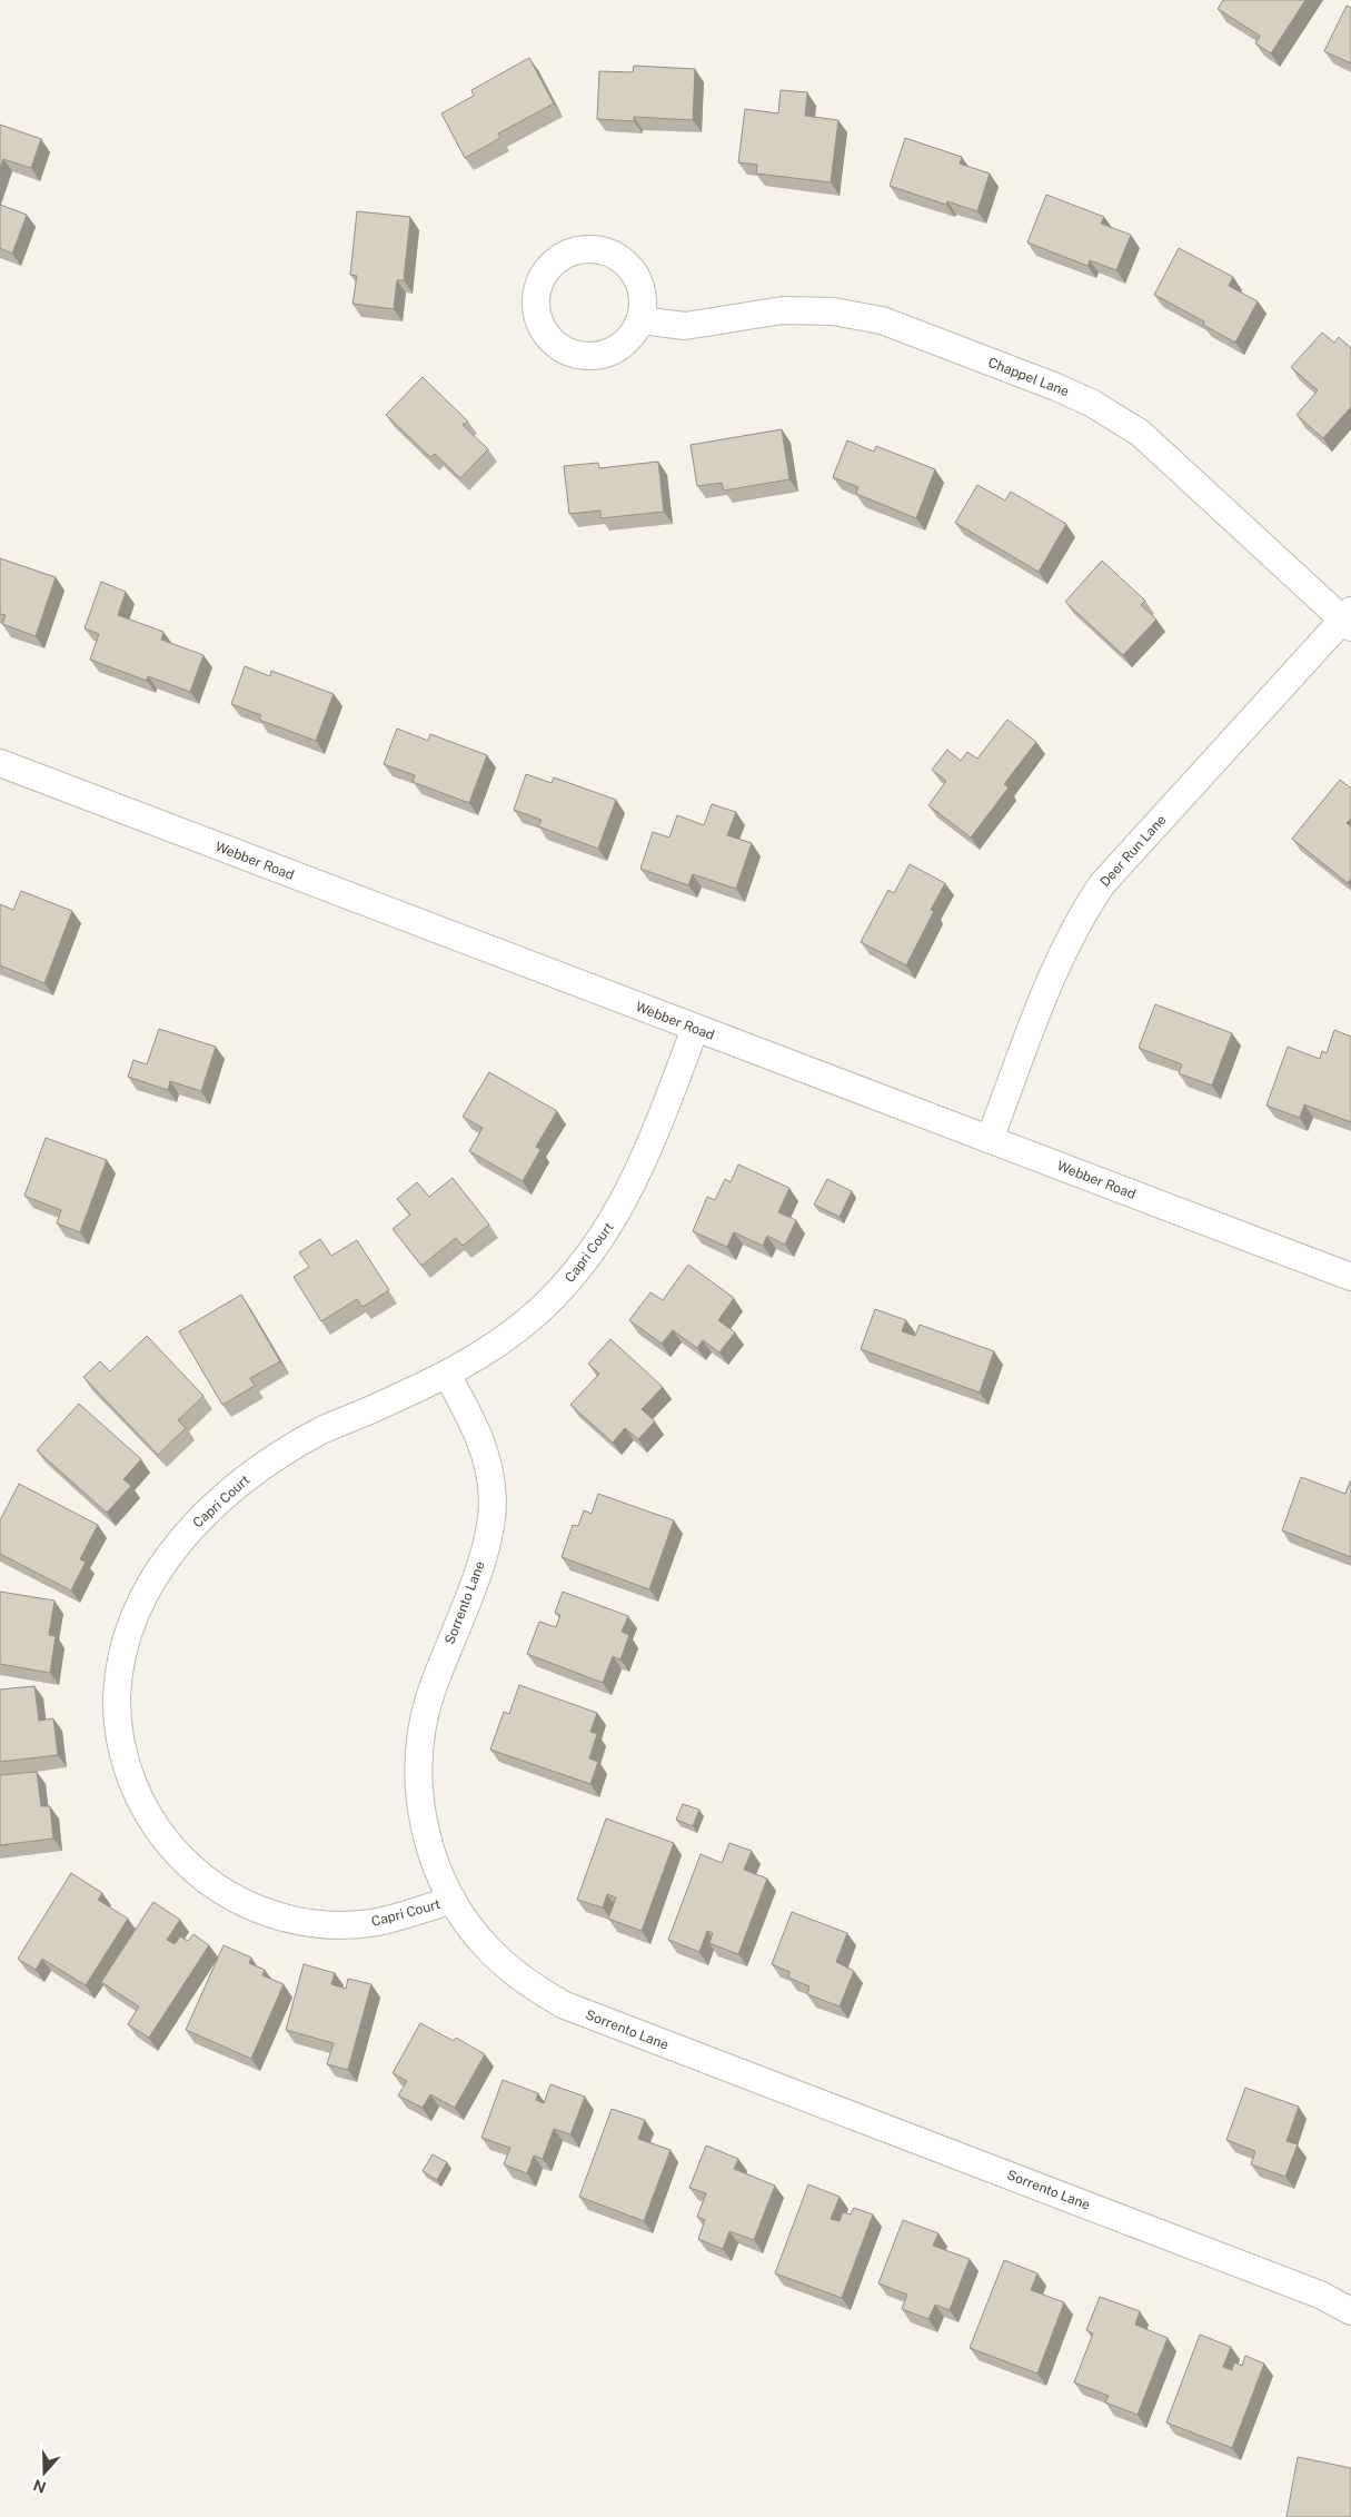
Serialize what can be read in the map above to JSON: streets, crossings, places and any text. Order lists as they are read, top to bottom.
{
  "streets": {
    "street": [
      "Chappel Lane",
      "Deer Run Lane",
      "Webber Road",
      "Capri Court",
      "Sorrento Lane"
    ]
  },
  "crossings": [
    ["Chappel Lane", "Deer Run Lane"],
    ["Deer Run Lane", "Webber Road"],
    ["Webber Road", "Capri Court"],
    ["Capri Court", "Sorrento Lane"]
  ],
  "north": "bottom"
}
